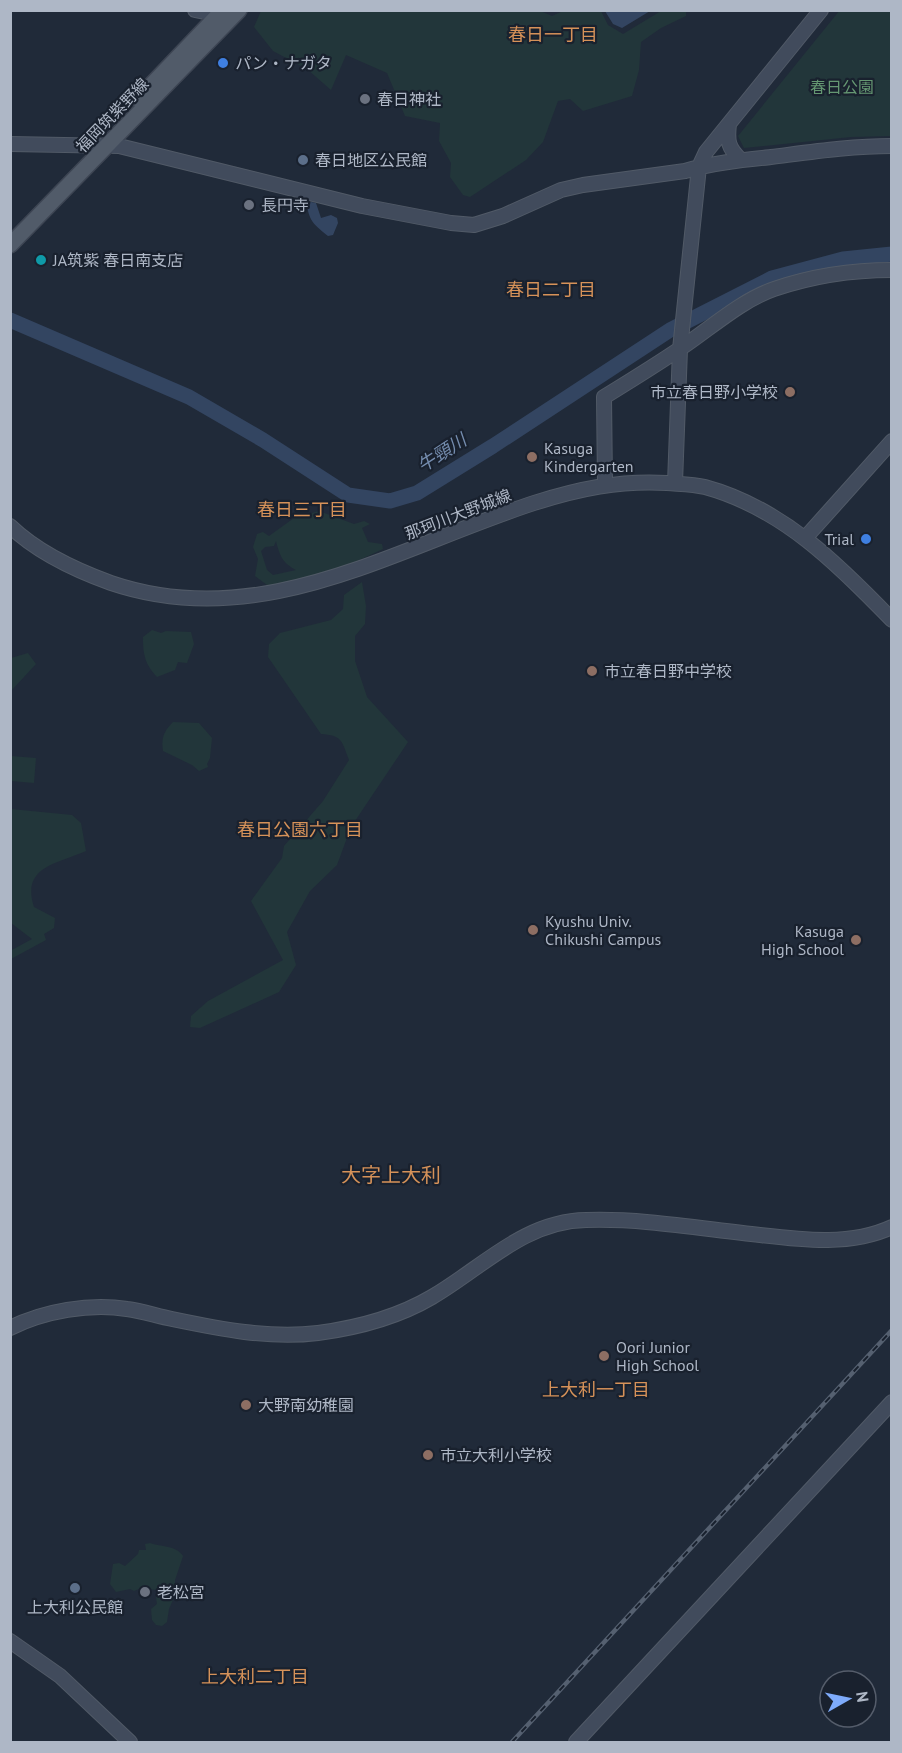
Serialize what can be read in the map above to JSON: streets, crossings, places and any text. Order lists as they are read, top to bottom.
{
  "streets": {
    "main road": ["福岡筑紫野線"],
    "street": ["那珂川大野城線"]
  },
  "districts": [
    "春日一丁目",
    "春日二丁目",
    "春日三丁目",
    "春日公園六丁目",
    "大字上大利",
    "上大利一丁目",
    "上大利二丁目"
  ],
  "water": ["牛頸川"],
  "parks": ["春日公園"],
  "places": [
    "パン・ナガタ",
    "春日神社",
    "春日地区公民館",
    "長円寺",
    "JA筑紫 春日南支店",
    "市立春日野小学校",
    "Kasuga Kindergarten",
    "Trial",
    "市立春日野中学校",
    "Kyushu Univ. Chikushi Campus",
    "Kasuga High School",
    "Oori Junior High School",
    "大野南幼稚園",
    "市立大利小学校",
    "上大利公民館",
    "老松宮"
  ],
  "north": "right"
}
